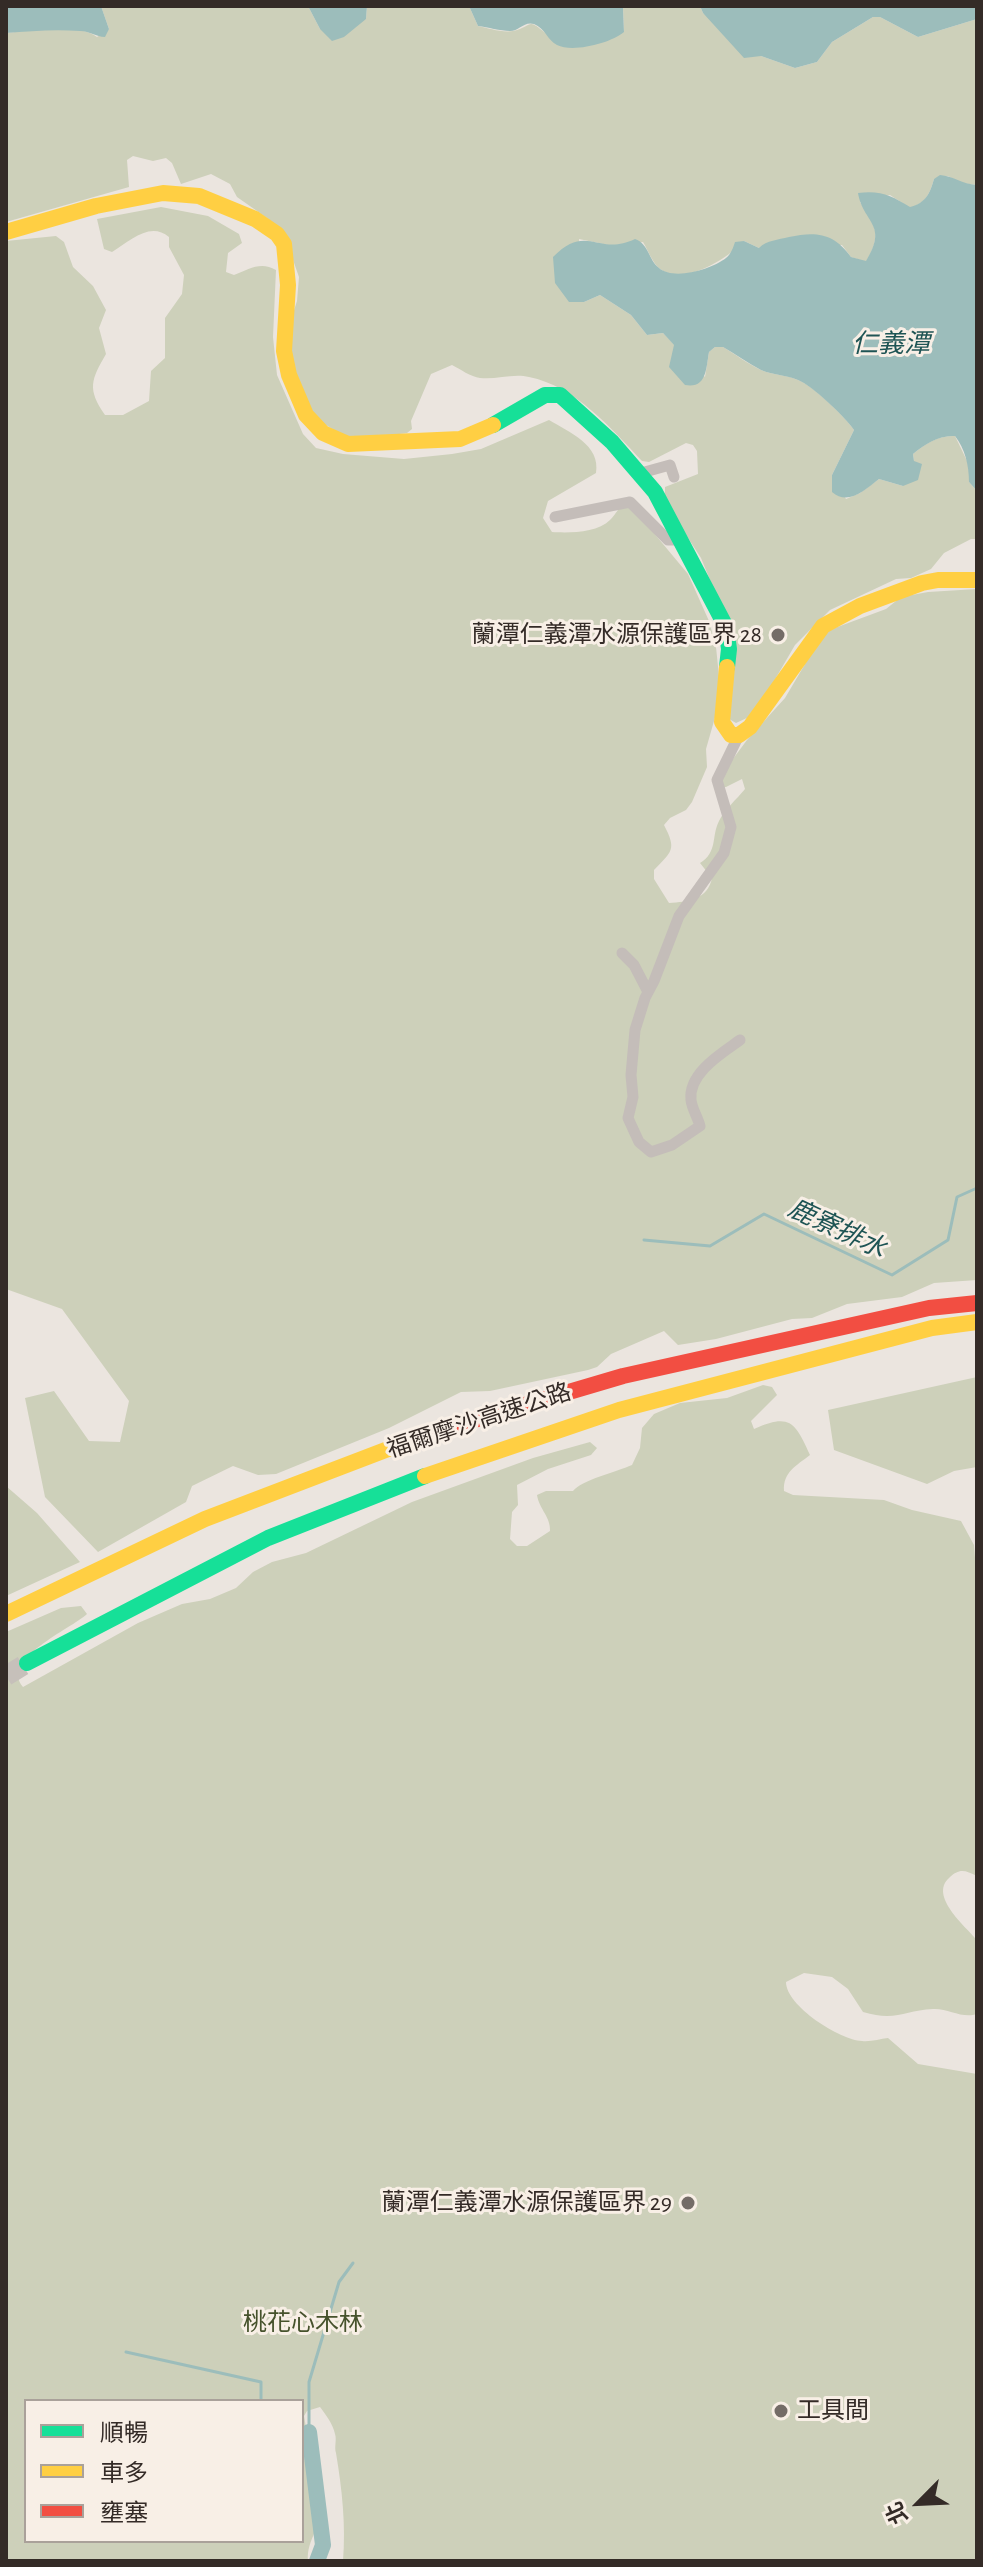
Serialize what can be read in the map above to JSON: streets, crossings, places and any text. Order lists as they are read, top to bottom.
{
  "streets": {
    "main road": ["福爾摩沙高速公路"]
  },
  "water": ["仁義潭", "鹿寮排水"],
  "parks": ["桃花心木林"],
  "places": ["蘭潭仁義潭水源保護區界 28", "蘭潭仁義潭水源保護區界 29", "工具間"],
  "legend": ["順暢", "車多", "壅塞"],
  "north": "bottom left"
}
